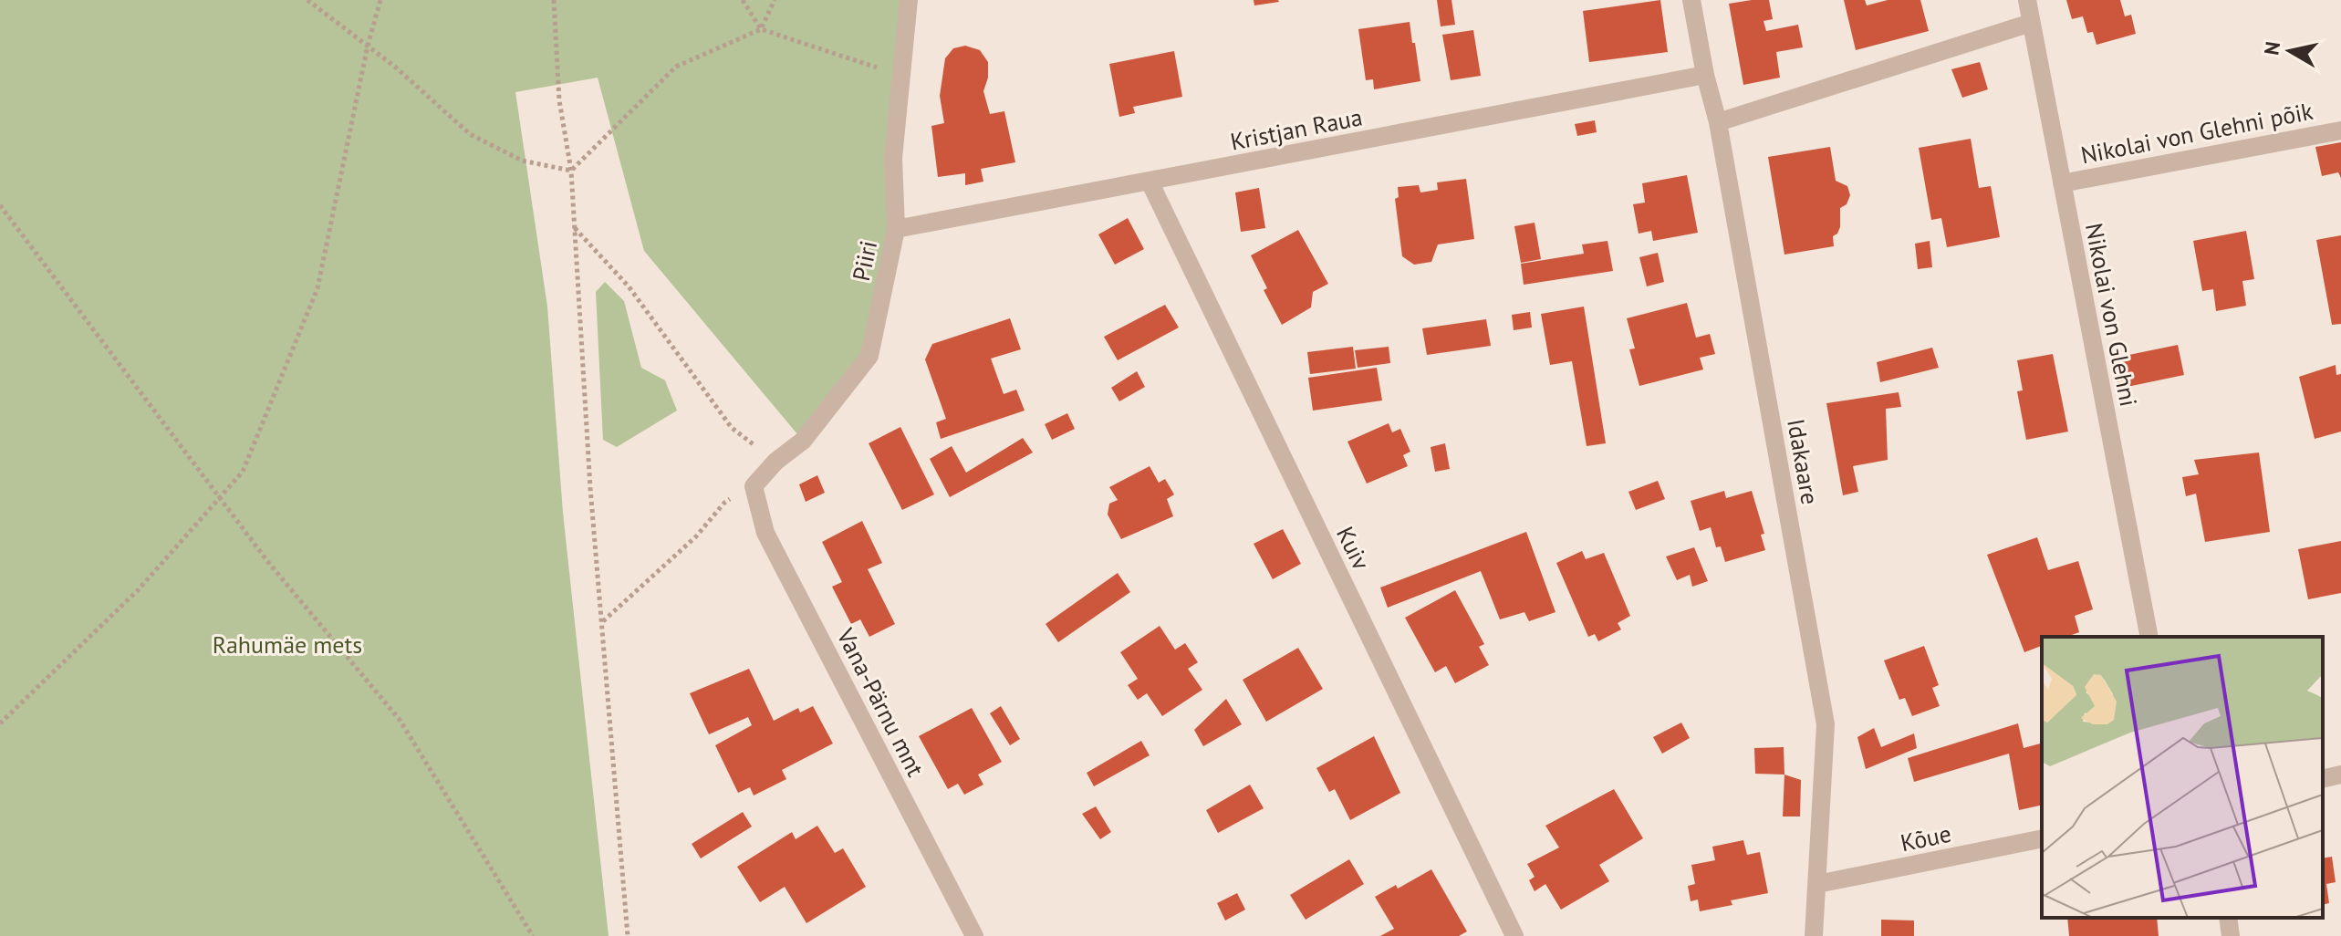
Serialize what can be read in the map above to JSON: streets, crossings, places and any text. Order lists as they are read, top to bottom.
{
  "streets": {
    "street": [
      "Kristjan Raua",
      "Nikolai von Glehni põik",
      "Piiri",
      "Nikolai von Glehni",
      "Idakaare",
      "Kuiv",
      "Vana-Pärnu mnt",
      "Kõue"
    ]
  },
  "crossings": [
    ["Kristjan Raua", "Piiri"],
    ["Kristjan Raua", "Idakaare"],
    ["Kristjan Raua", "Kuiv"],
    ["Nikolai von Glehni põik", "Nikolai von Glehni"],
    ["Piiri", "Vana-Pärnu mnt"],
    ["Idakaare", "Kõue"]
  ],
  "parks": ["Rahumäe mets"],
  "north": "left"
}
